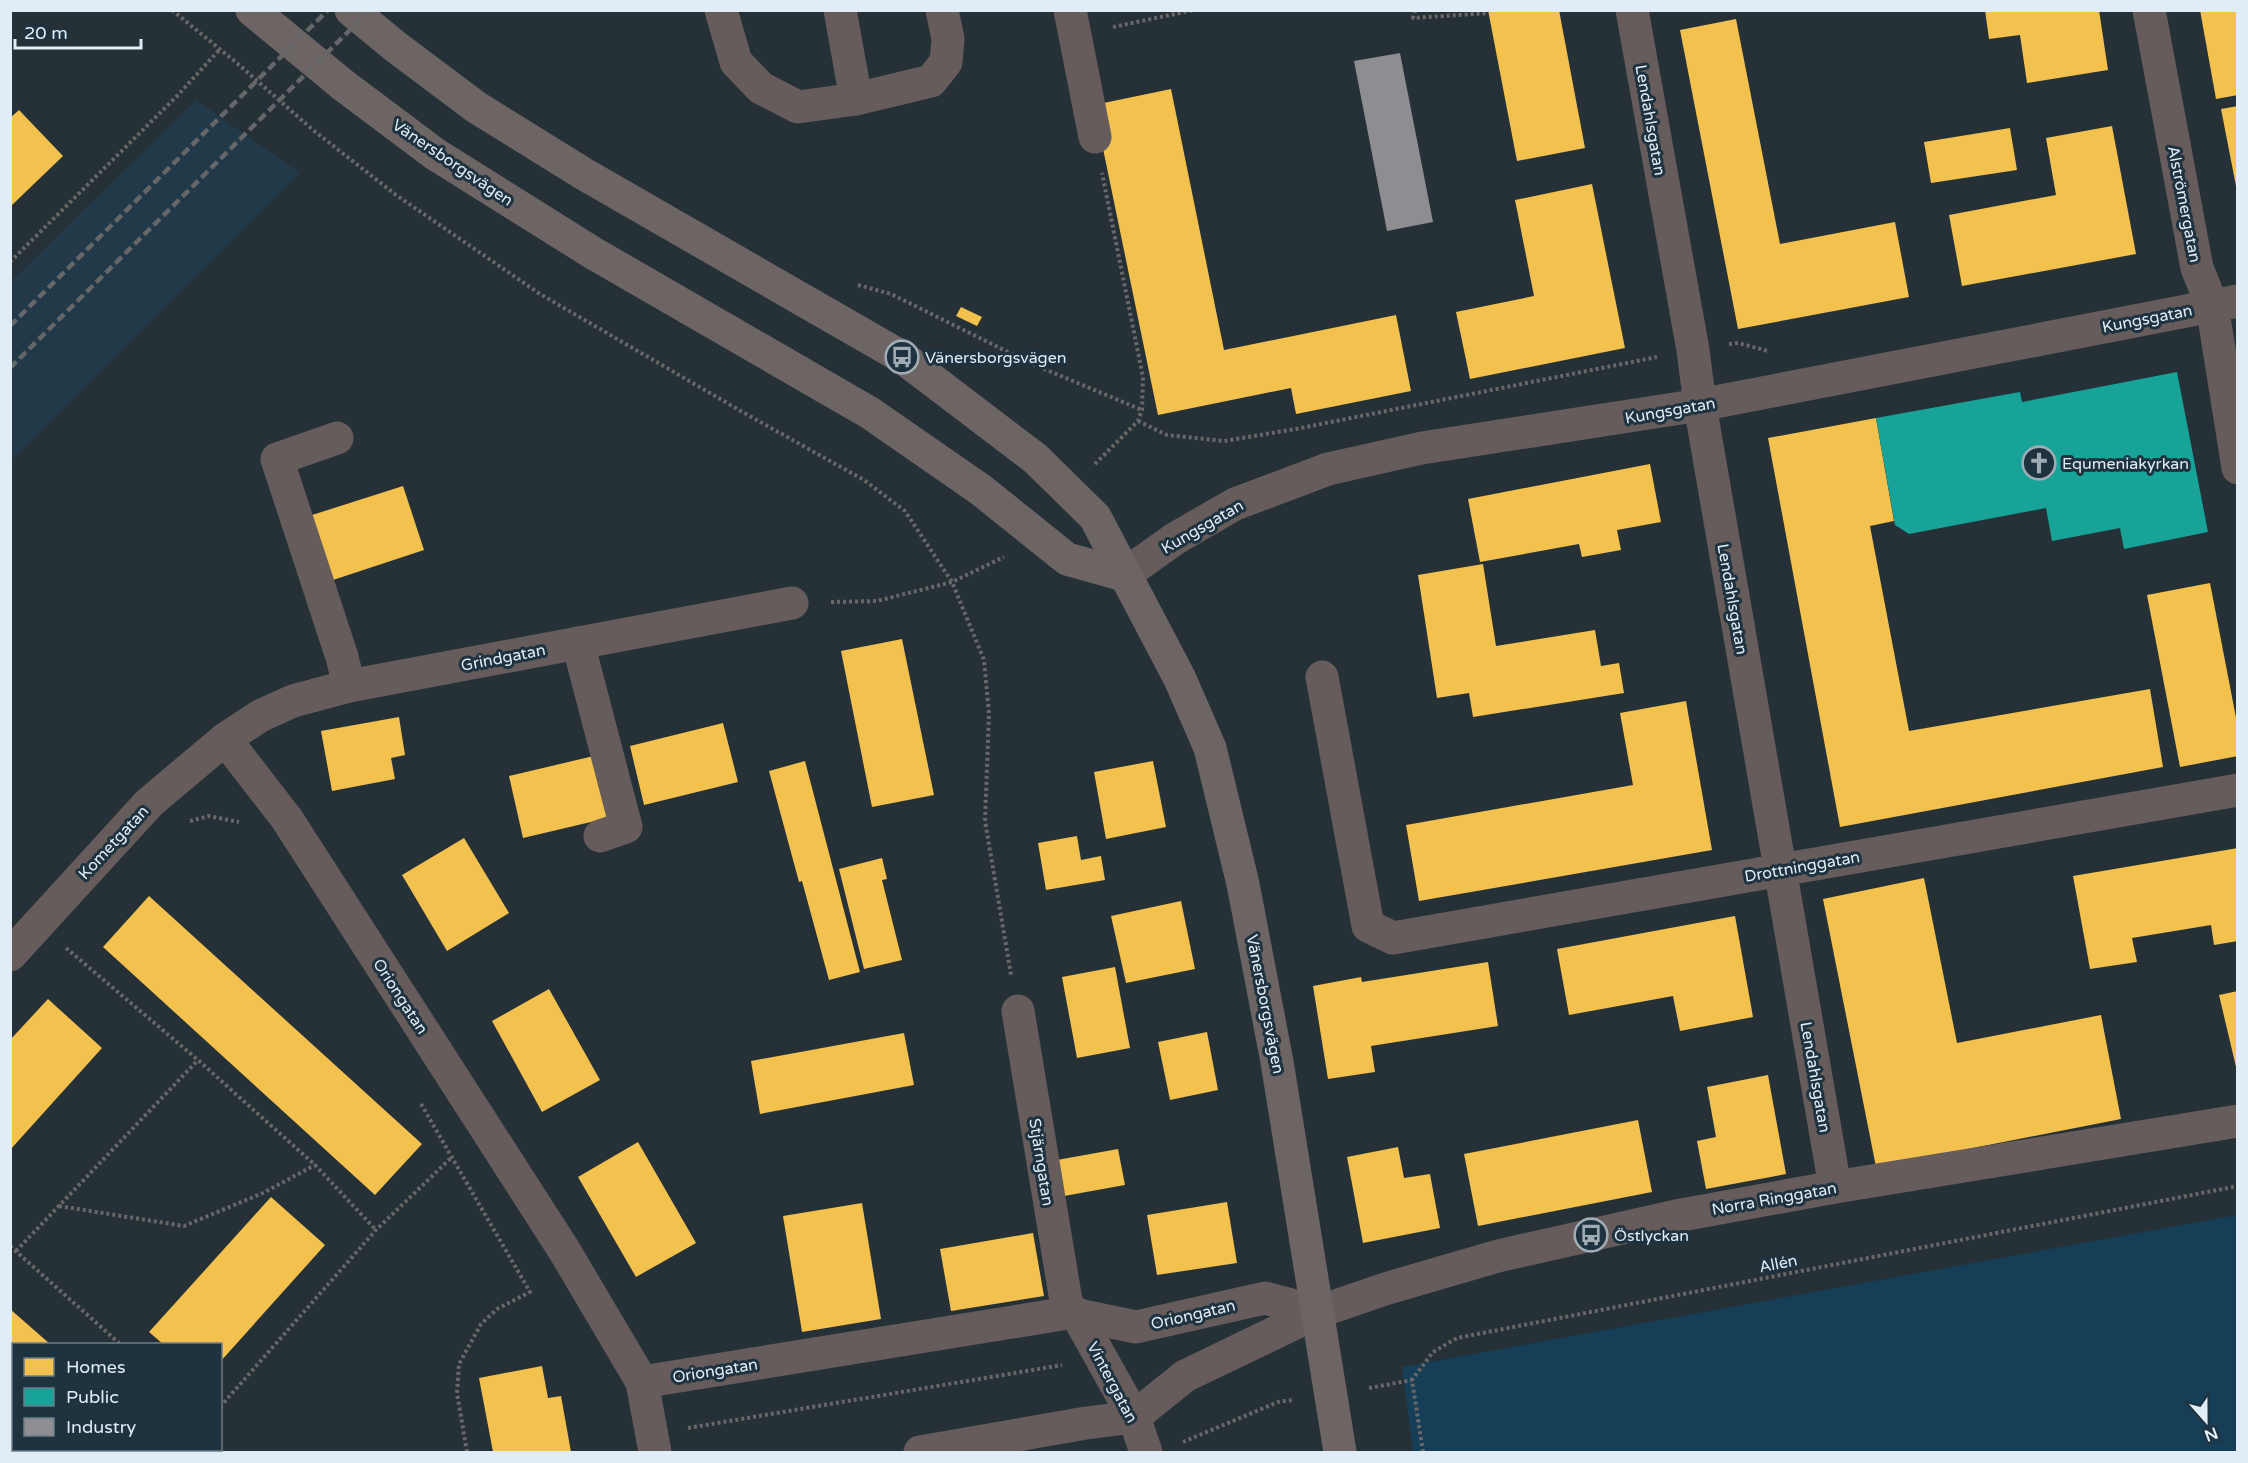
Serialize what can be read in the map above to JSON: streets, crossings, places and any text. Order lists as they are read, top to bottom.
{
  "streets": {
    "main road": ["Vänersborgsvägen"],
    "street": [
      "Lendahlsgatan",
      "Alströmergatan",
      "Kungsgatan",
      "Grindgatan",
      "Kometgatan",
      "Drottninggatan",
      "Oriongatan",
      "Stjärngatan",
      "Norra Ringgatan",
      "Vintergatan"
    ],
    "path": ["Allén"]
  },
  "crossings": [
    ["Lendahlsgatan", "Kungsgatan"],
    ["Lendahlsgatan", "Drottninggatan"],
    ["Lendahlsgatan", "Norra Ringgatan"],
    ["Vänersborgsvägen", "Kungsgatan"],
    ["Vänersborgsvägen", "Oriongatan"],
    ["Vänersborgsvägen", "Norra Ringgatan"],
    ["Alströmergatan", "Kungsgatan"],
    ["Grindgatan", "Kometgatan"],
    ["Grindgatan", "Oriongatan"],
    ["Kometgatan", "Oriongatan"],
    ["Oriongatan", "Stjärngatan"],
    ["Oriongatan", "Norra Ringgatan"],
    ["Oriongatan", "Vintergatan"],
    ["Stjärngatan", "Vintergatan"]
  ],
  "places": {
    "bus stop": ["Vänersborgsvägen", "Östlyckan"],
    "church": ["Equmeniakyrkan"]
  },
  "legend": ["Homes", "Public", "Industry"],
  "scale_bar": "20 m",
  "north": "bottom"
}
